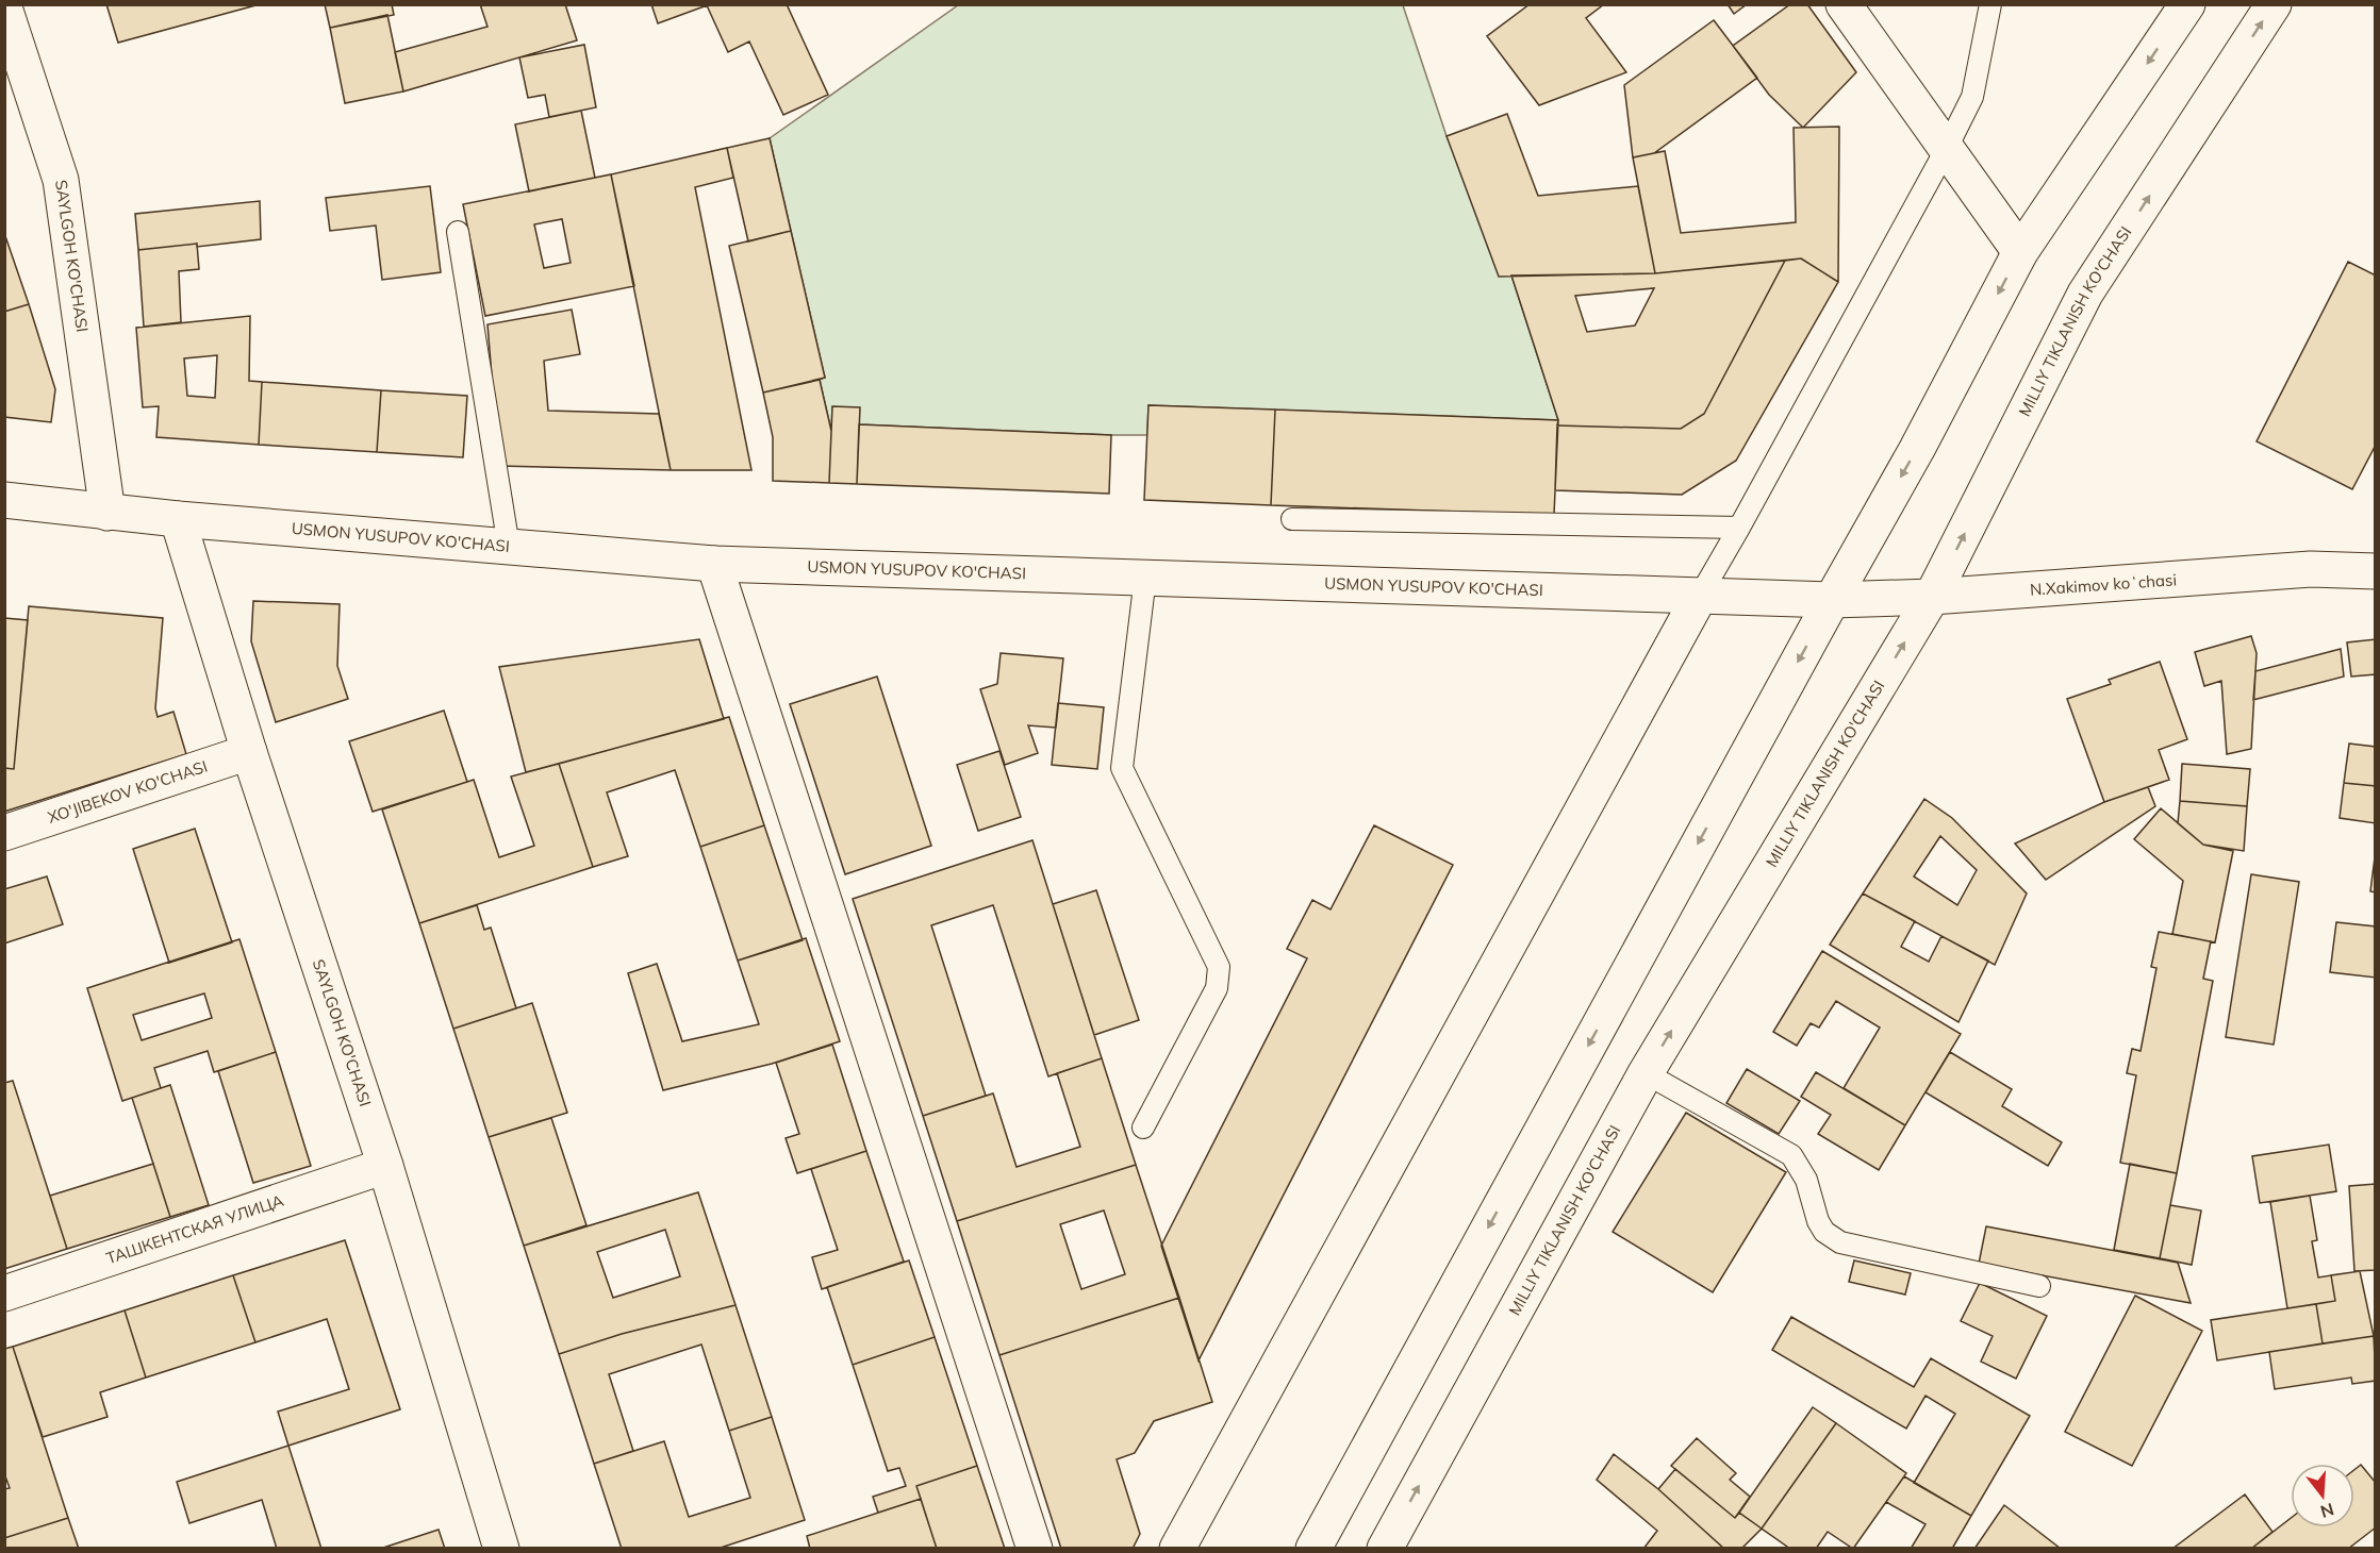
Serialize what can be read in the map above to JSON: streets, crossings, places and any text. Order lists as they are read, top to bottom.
{
  "streets": {
    "main road": [
      "SAYLGOH KO'CHASI",
      "MILLIY TIKLANISH KO'CHASI",
      "USMON YUSUPOV KO'CHASI",
      "N.Xakimov koʻchasi",
      "XO'JIBEKOV KO'CHASI",
      "ТАШКЕНТСКАЯ УЛИЦА"
    ]
  },
  "crossings": [
    ["SAYLGOH KO'CHASI", "USMON YUSUPOV KO'CHASI"],
    ["SAYLGOH KO'CHASI", "XO'JIBEKOV KO'CHASI"],
    ["SAYLGOH KO'CHASI", "ТАШКЕНТСКАЯ УЛИЦА"],
    ["MILLIY TIKLANISH KO'CHASI", "N.Xakimov koʻchasi"],
    ["USMON YUSUPOV KO'CHASI", "N.Xakimov koʻchasi"]
  ],
  "north": "bottom"
}
